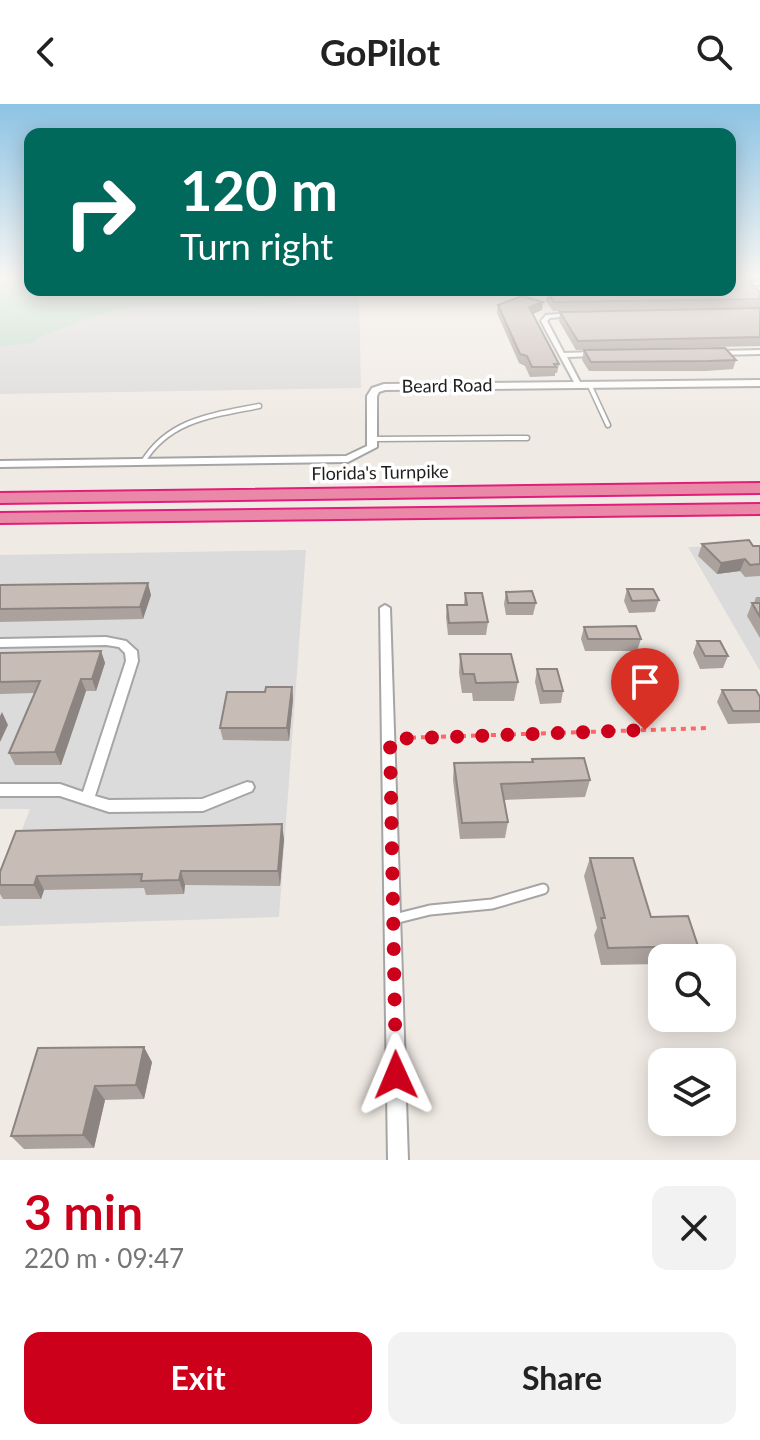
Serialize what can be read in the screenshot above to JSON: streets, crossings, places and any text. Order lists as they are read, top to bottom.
{
  "streets": {
    "highway": ["Florida's Turnpike"],
    "street": ["Beard Road"]
  },
  "page": {
    "header": "GoPilot",
    "turn": ["120 m", "Turn right"],
    "heading": ["3 min", "220 m · 09:47"],
    "buttons": ["Exit", "Share"]
  }
}
